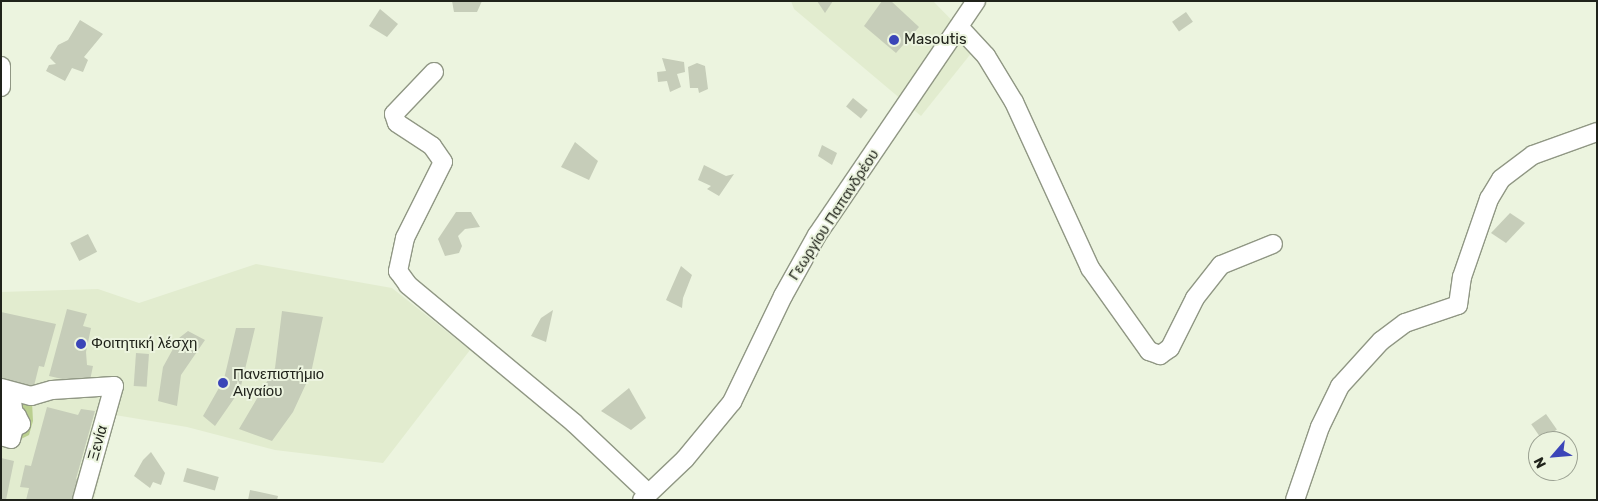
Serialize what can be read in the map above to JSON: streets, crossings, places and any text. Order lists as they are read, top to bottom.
{
  "streets": {
    "street": ["Γεωργίου Παπανδρέου", "Ξενία"]
  },
  "places": ["Masoutis", "Φοιτητική λέσχη", "Πανεπιστήμιο Αιγαίου"],
  "north": "bottom left"
}
